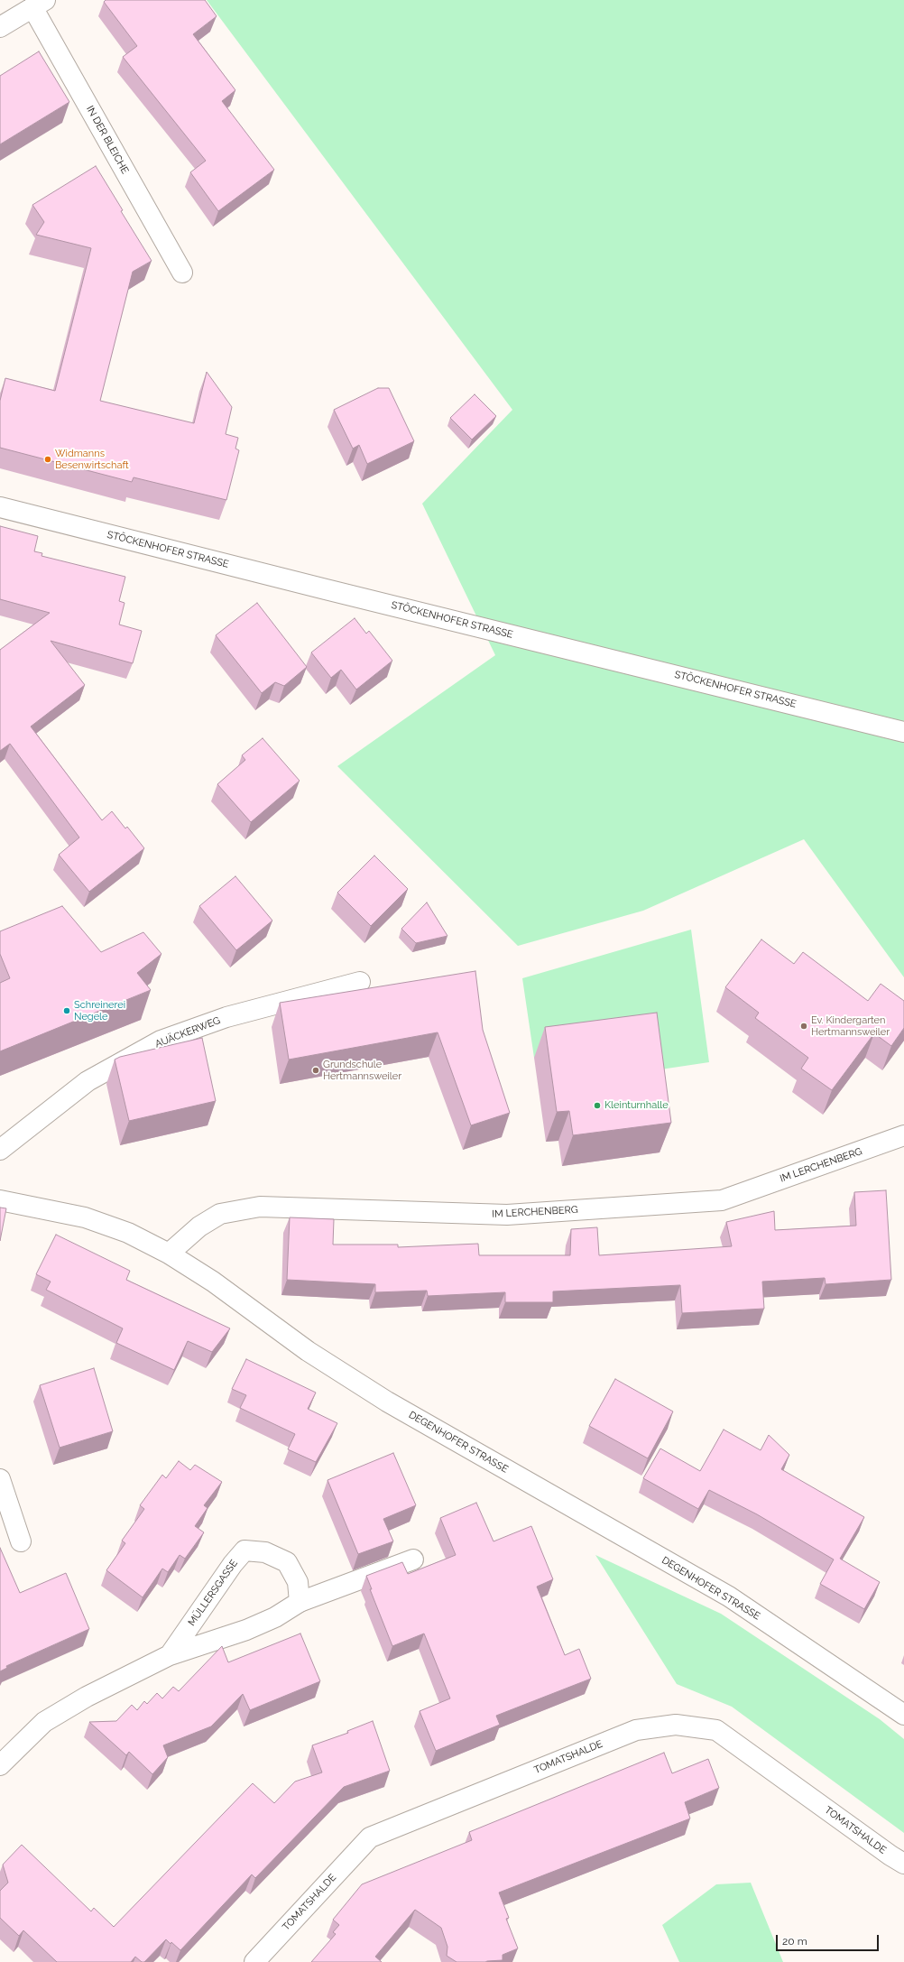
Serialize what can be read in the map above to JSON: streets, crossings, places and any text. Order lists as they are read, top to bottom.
{
  "streets": {
    "street": [
      "IN DER BLEICHE",
      "STÖCKENHOFER STRASSE",
      "AUÄCKERWEG",
      "IM LERCHENBERG",
      "DEGENHOFER STRASSE",
      "MÜLLERSGASSE",
      "TOMATSHALDE"
    ]
  },
  "crossings": [
    ["IM LERCHENBERG", "DEGENHOFER STRASSE"]
  ],
  "places": [
    "Widmanns Besenwirtschaft",
    "Schreinerei Negele",
    "Ev. Kindergarten Hertmannsweiler",
    "Grundschule Hertmannsweiler",
    "Kleinturnhalle"
  ],
  "scale_bar": "20 m"
}
